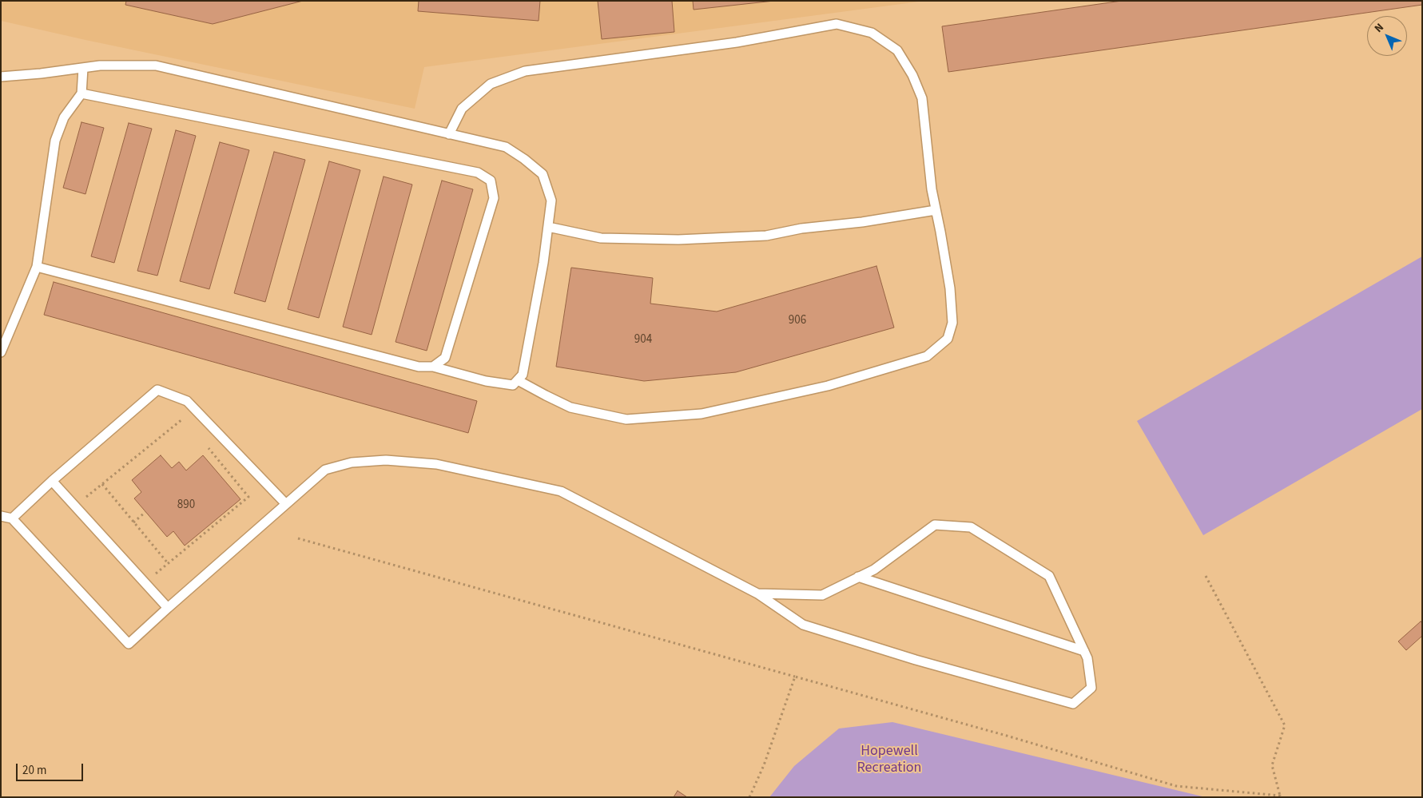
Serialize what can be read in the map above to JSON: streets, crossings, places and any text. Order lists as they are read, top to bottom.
{
  "parks": ["Hopewell Recreation"],
  "house_numbers": ["906", "904", "890"],
  "scale_bar": "20 m",
  "north": "top left"
}
